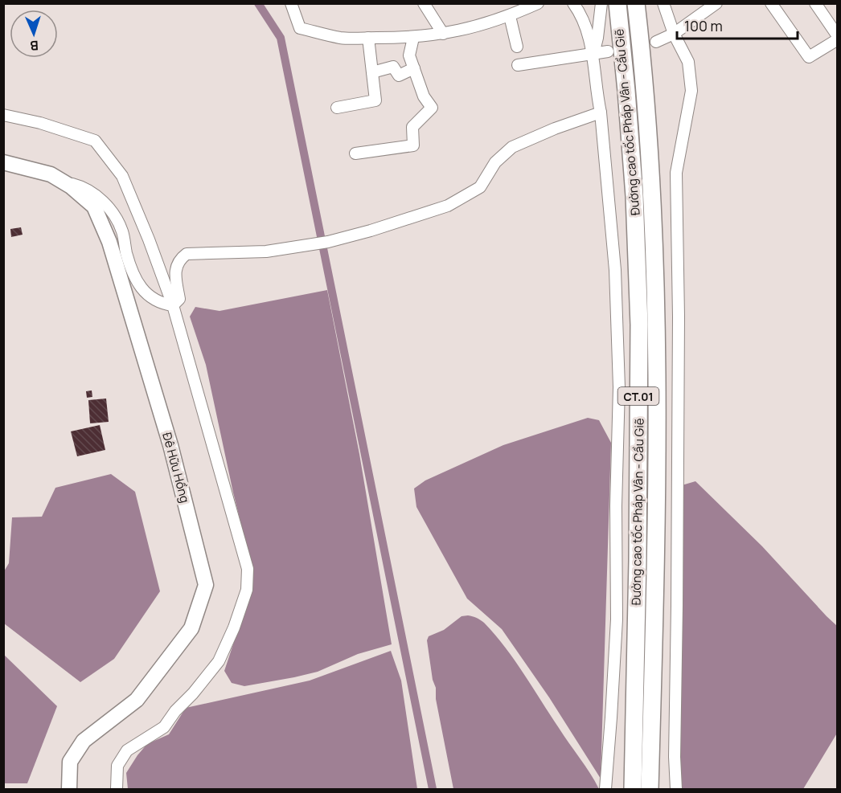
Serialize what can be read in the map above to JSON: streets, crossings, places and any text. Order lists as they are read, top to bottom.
{
  "streets": {
    "highway": ["Đường cao tốc Pháp Vân - Cầu Giẽ", "CT.01"],
    "main road": ["Đê Hữu Hồng"]
  },
  "scale_bar": "100 m",
  "north": "bottom"
}
